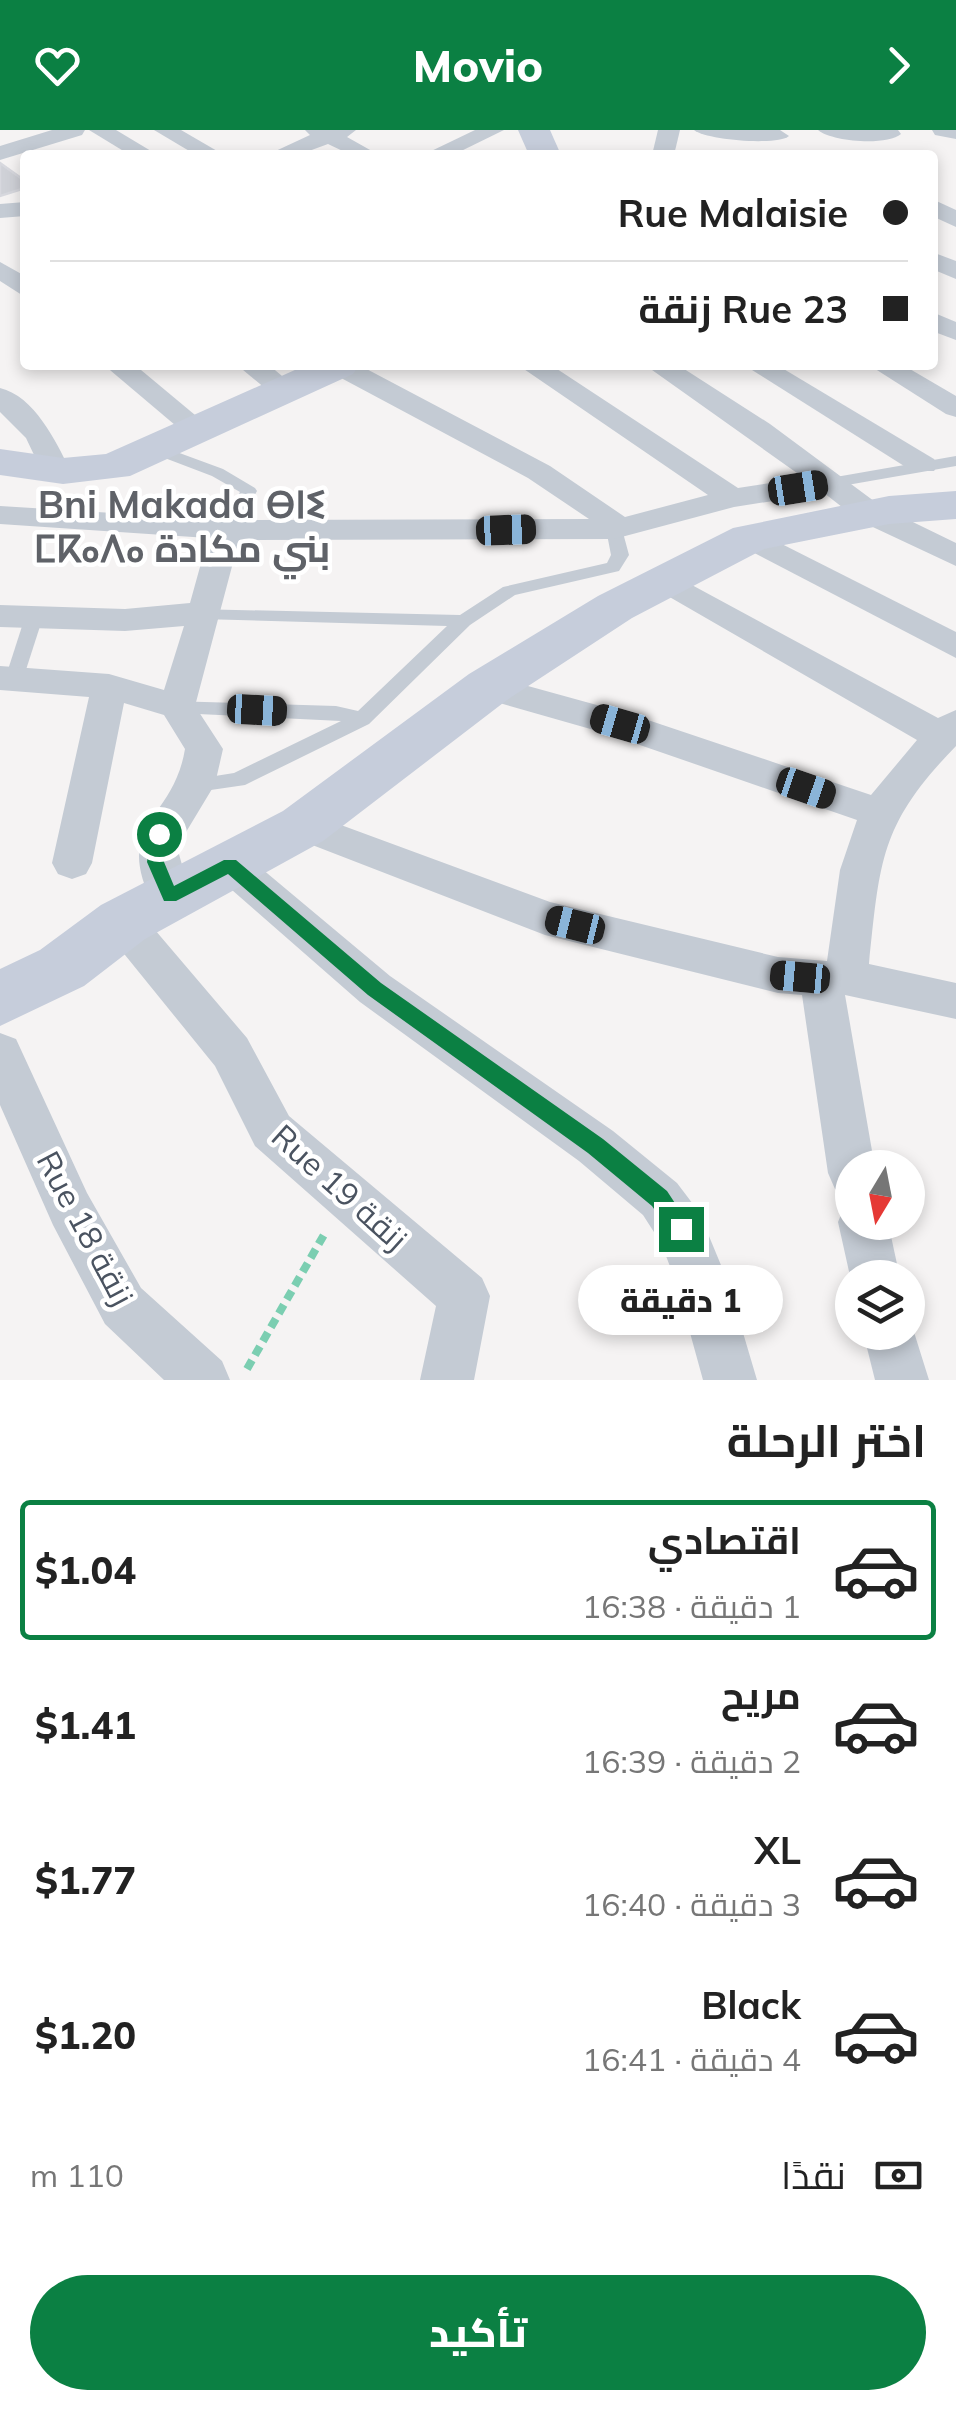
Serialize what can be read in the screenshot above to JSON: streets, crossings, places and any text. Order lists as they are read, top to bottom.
{
  "streets": {
    "street": ["Rue 19 زنقة", "Rue 18 زنقة"]
  },
  "districts": ["Bni Makada ⴱⵏⵉ ⵎⴽⴰⴷⴰ بني مكادة"],
  "north": "bottom",
  "page": {
    "header": "Movio",
    "banner": ["Rue Malaisie", "Rue 23 زنقة"],
    "bubble": "1 دقيقة",
    "heading": "اختر الرحلة",
    "list": [
      {
        "name": "اقتصادي",
        "note": "1 دقيقة · 16:38",
        "value": "$1.04"
      },
      {
        "name": "مريح",
        "note": "2 دقيقة · 16:39",
        "value": "$1.41"
      },
      {
        "name": "XL",
        "note": "3 دقيقة · 16:40",
        "value": "$1.77"
      },
      {
        "name": "Black",
        "note": "4 دقيقة · 16:41",
        "value": "$1.20"
      }
    ],
    "pay": ["نقدًا", "110 m"],
    "buttons": "تأكيد"
  }
}
